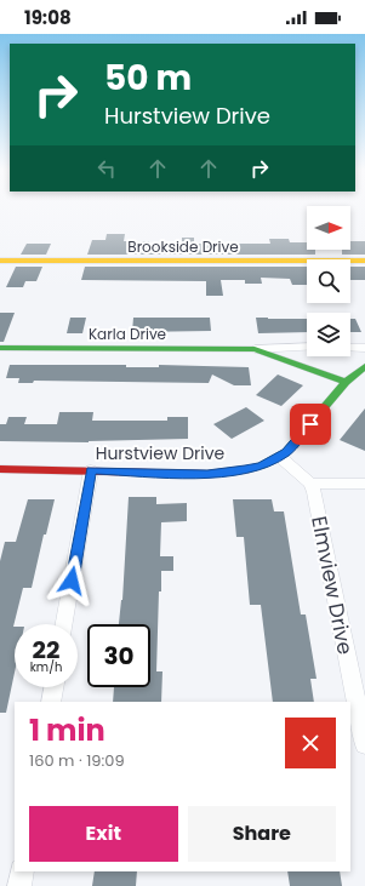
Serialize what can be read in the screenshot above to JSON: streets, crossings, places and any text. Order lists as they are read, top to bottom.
{
  "streets": {
    "street": [
      "Brookside Drive",
      "Karla Drive",
      "Hurstview Drive",
      "Elmview Drive"
    ]
  },
  "crossings": [
    ["Karla Drive", "Hurstview Drive"]
  ],
  "north": "right",
  "page": {
    "status": "19:08",
    "turn": ["50 m", "Hurstview Drive"],
    "speed": "22 km/h",
    "limit": "30",
    "heading": ["1 min", "160 m · 19:09"],
    "buttons": ["Exit", "Share"]
  }
}
